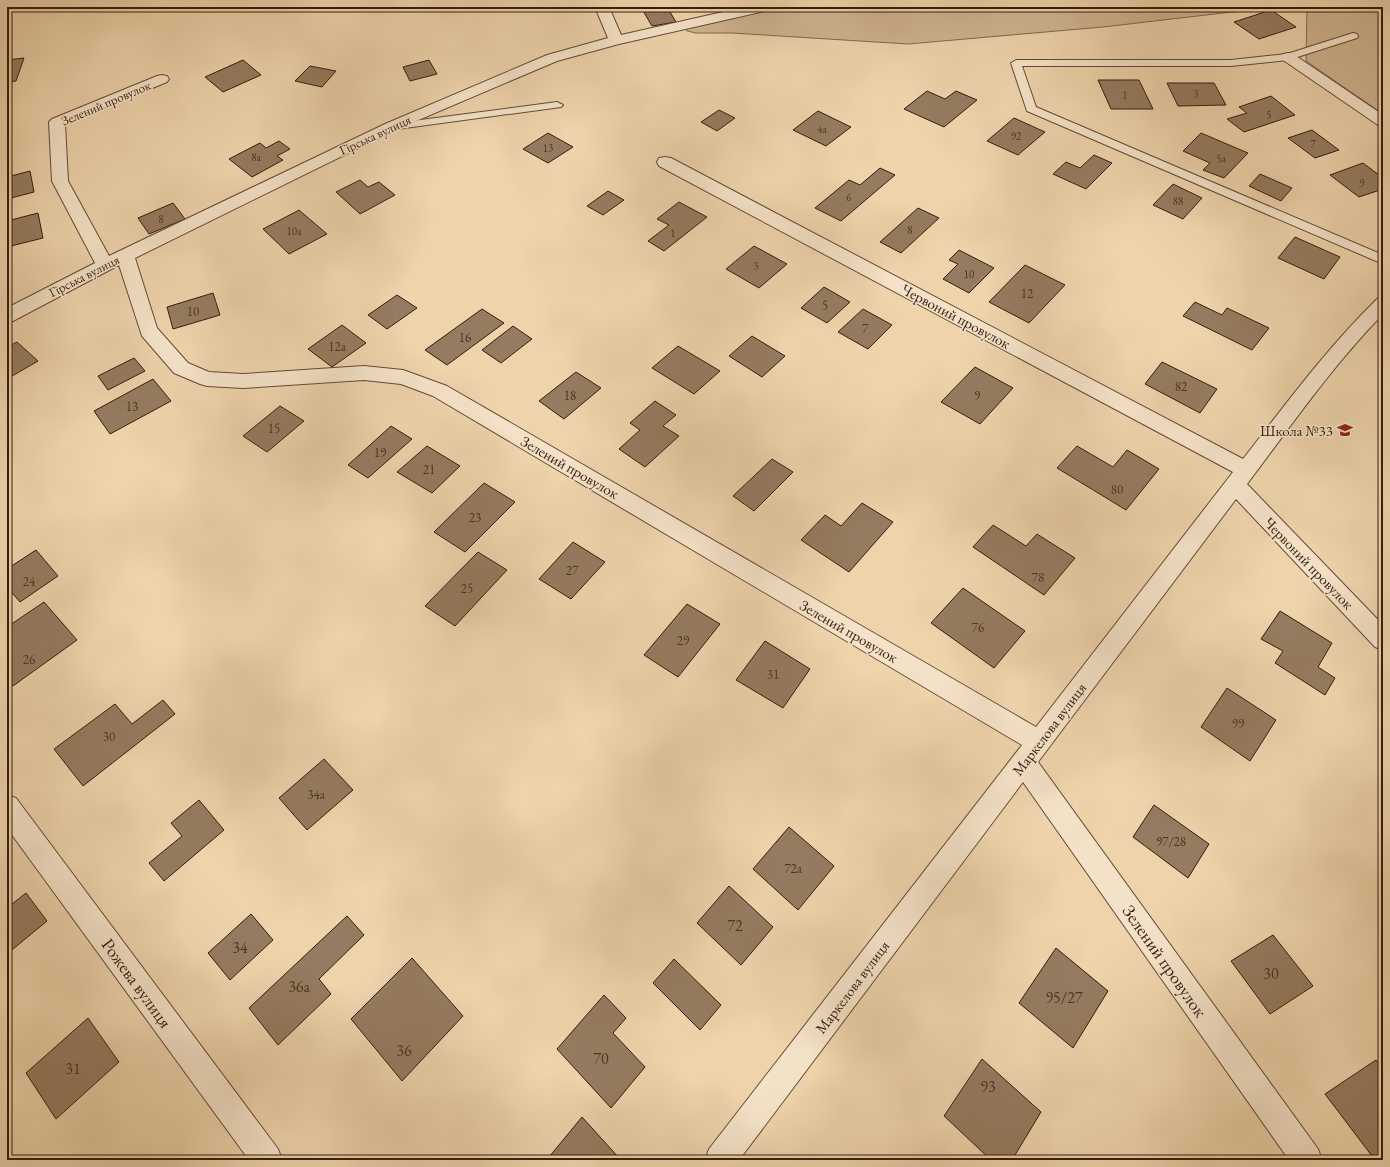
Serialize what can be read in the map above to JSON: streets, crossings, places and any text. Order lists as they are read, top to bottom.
{
  "streets": {
    "street": [
      "Зелений провулок",
      "Гірська вулиця",
      "Червоний провулок",
      "Маркелова вулиця",
      "Рожева вулиця"
    ]
  },
  "crossings": [
    ["Зелений провулок", "Гірська вулиця"],
    ["Зелений провулок", "Маркелова вулиця"],
    ["Червоний провулок", "Маркелова вулиця"]
  ],
  "places": {
    "school or university": ["Школа №33"]
  },
  "house_numbers": [
    "3",
    "1",
    "5",
    "4а",
    "92",
    "7",
    "13",
    "8а",
    "5а",
    "9",
    "6",
    "88",
    "8",
    "8",
    "10а",
    "1",
    "3",
    "10",
    "12",
    "5",
    "10",
    "7",
    "16",
    "12а",
    "82",
    "18",
    "9",
    "13",
    "15",
    "19",
    "21",
    "80",
    "23",
    "27",
    "78",
    "24",
    "25",
    "76",
    "29",
    "26",
    "31",
    "99",
    "30",
    "34а",
    "97/28",
    "72а",
    "72",
    "34",
    "30",
    "36а",
    "95/27",
    "36",
    "70",
    "31",
    "93"
  ]
}
